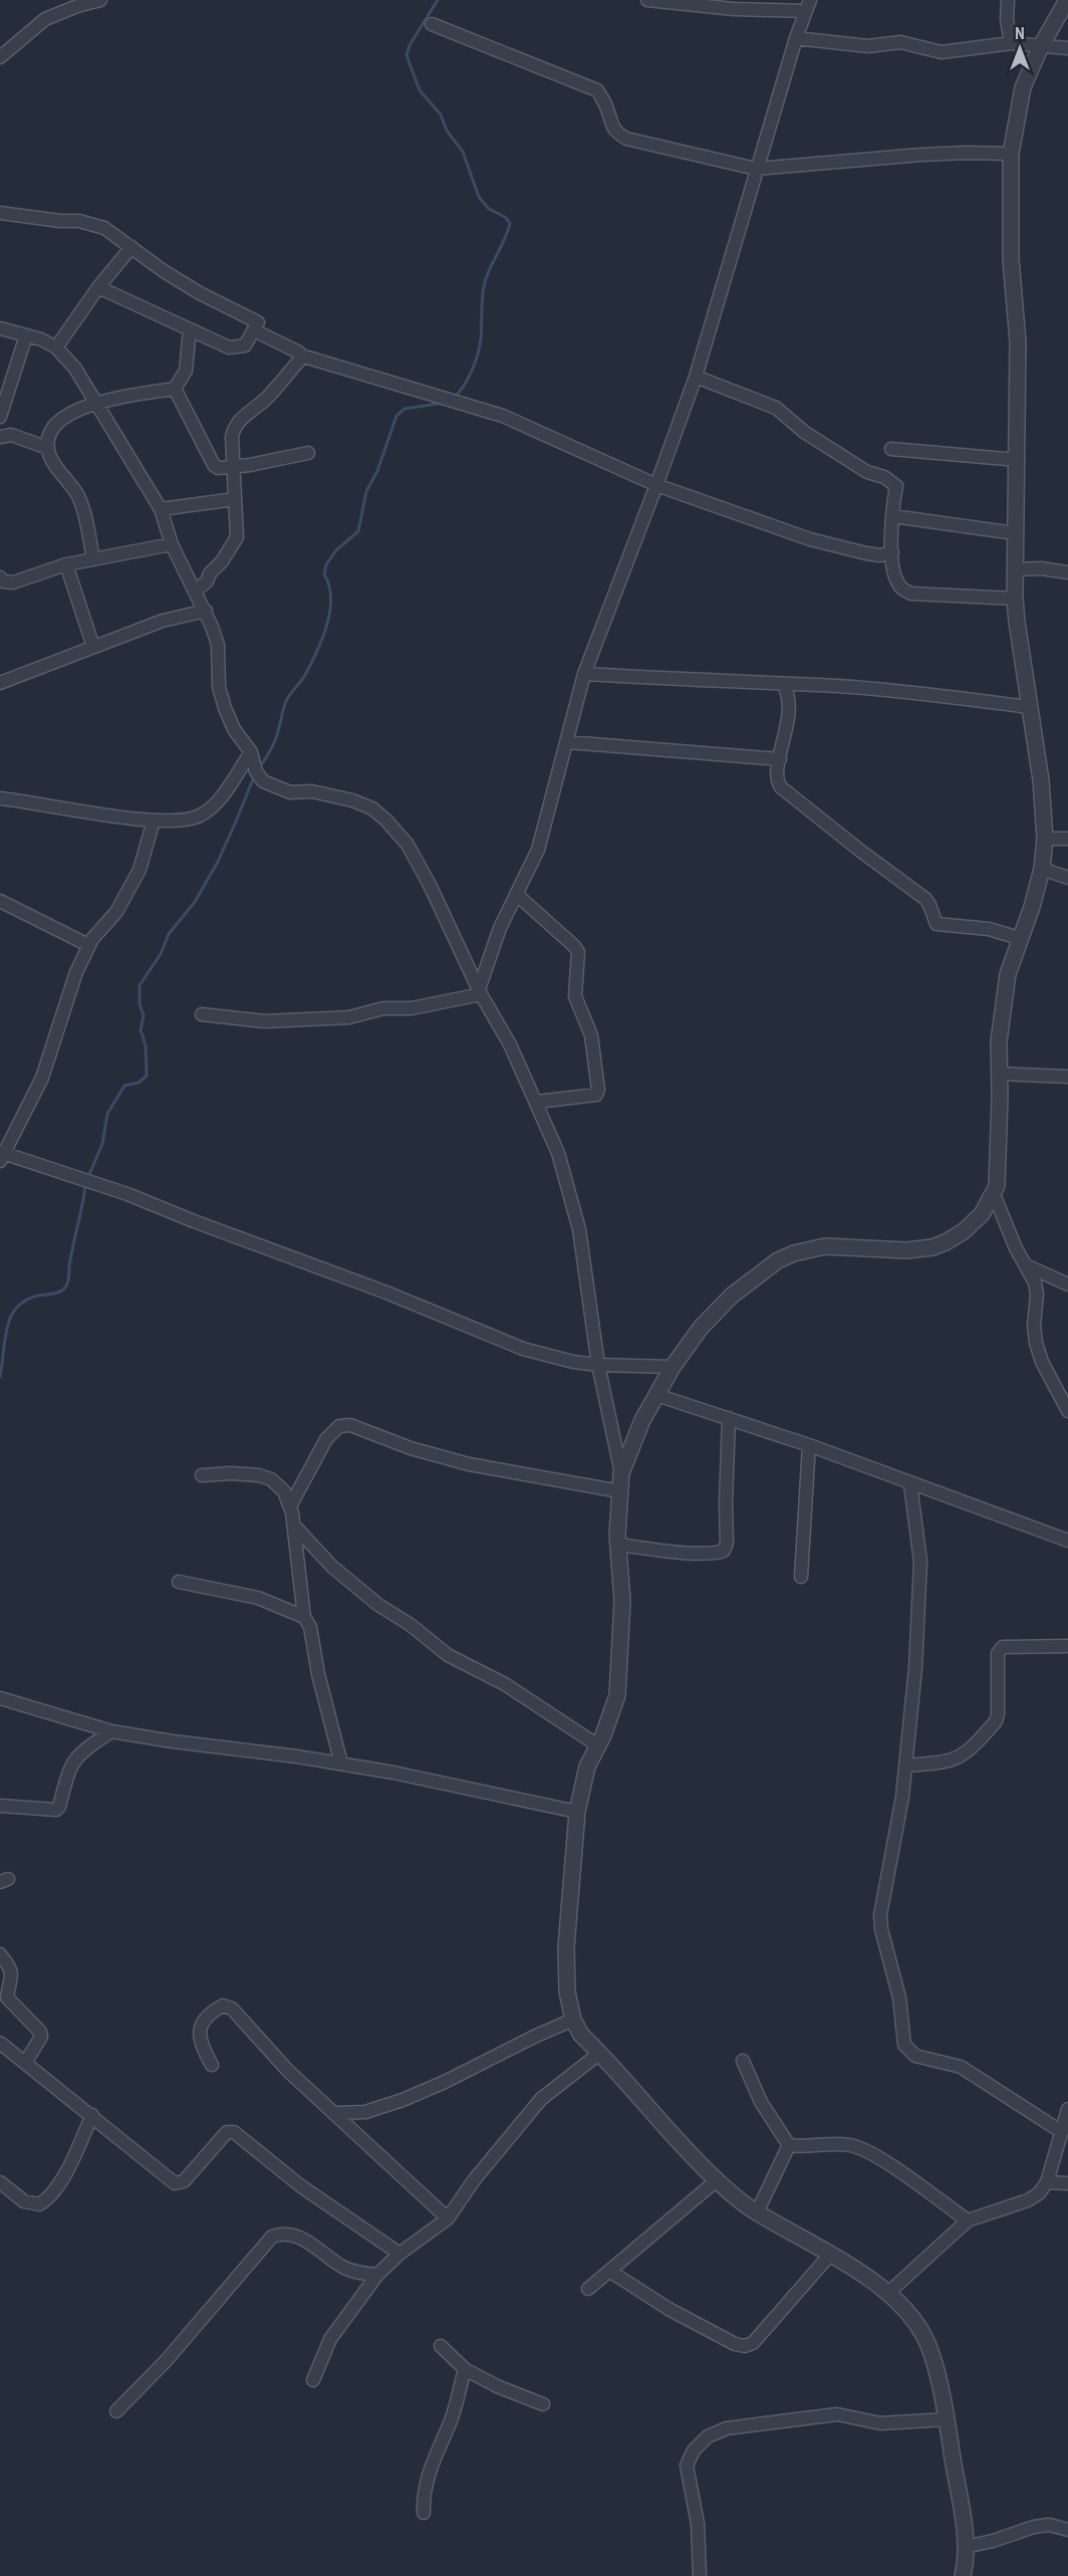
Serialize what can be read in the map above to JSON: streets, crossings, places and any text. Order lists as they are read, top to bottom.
{
  "north": "top"
}
